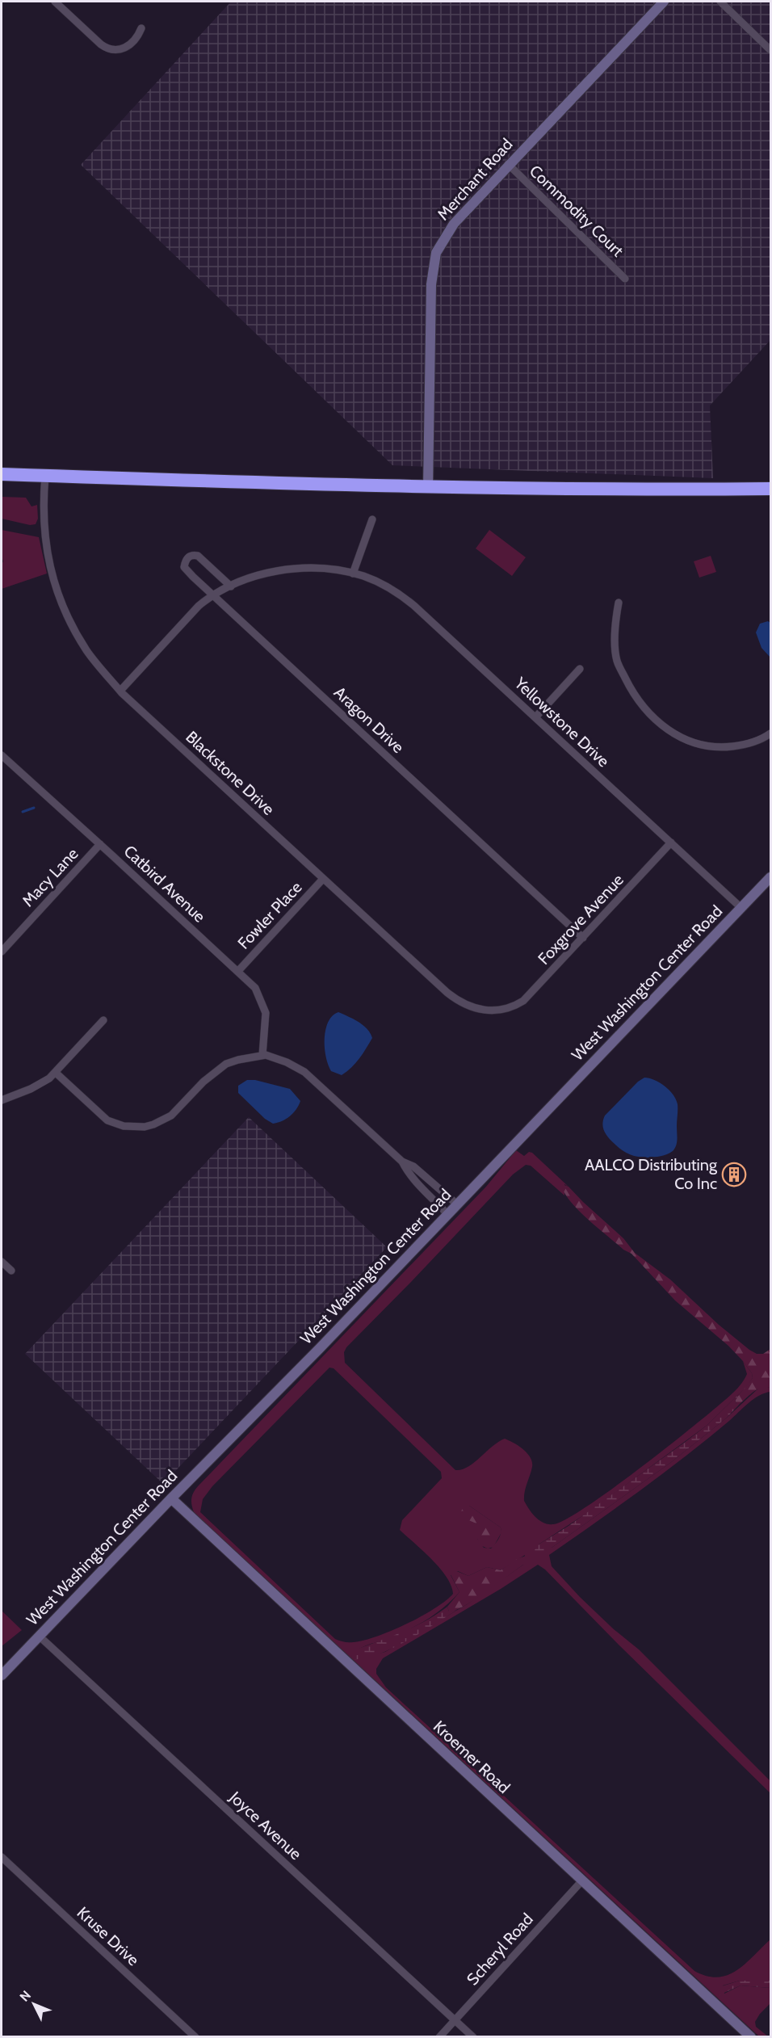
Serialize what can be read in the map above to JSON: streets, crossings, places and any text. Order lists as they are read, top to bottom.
{
  "streets": {
    "street": [
      "Merchant Road",
      "Commodity Court",
      "Aragon Drive",
      "Yellowstone Drive",
      "Blackstone Drive",
      "Macy Lane",
      "Catbird Avenue",
      "Fowler Place",
      "Foxgrove Avenue",
      "West Washington Center Road",
      "Kroemer Road",
      "Joyce Avenue",
      "Kruse Drive",
      "Scheryl Road"
    ]
  },
  "crossings": [
    ["Merchant Road", "Commodity Court"],
    ["Aragon Drive", "Yellowstone Drive"],
    ["Aragon Drive", "Foxgrove Avenue"],
    ["Yellowstone Drive", "Blackstone Drive"],
    ["Yellowstone Drive", "Foxgrove Avenue"],
    ["Yellowstone Drive", "West Washington Center Road"],
    ["Blackstone Drive", "Fowler Place"],
    ["Blackstone Drive", "Foxgrove Avenue"],
    ["Macy Lane", "Catbird Avenue"],
    ["Catbird Avenue", "Fowler Place"],
    ["West Washington Center Road", "Kroemer Road"],
    ["West Washington Center Road", "Joyce Avenue"],
    ["Kroemer Road", "Scheryl Road"],
    ["Joyce Avenue", "Scheryl Road"]
  ],
  "places": {
    "building": ["AALCO Distributing Co Inc"]
  },
  "north": "top left"
}
